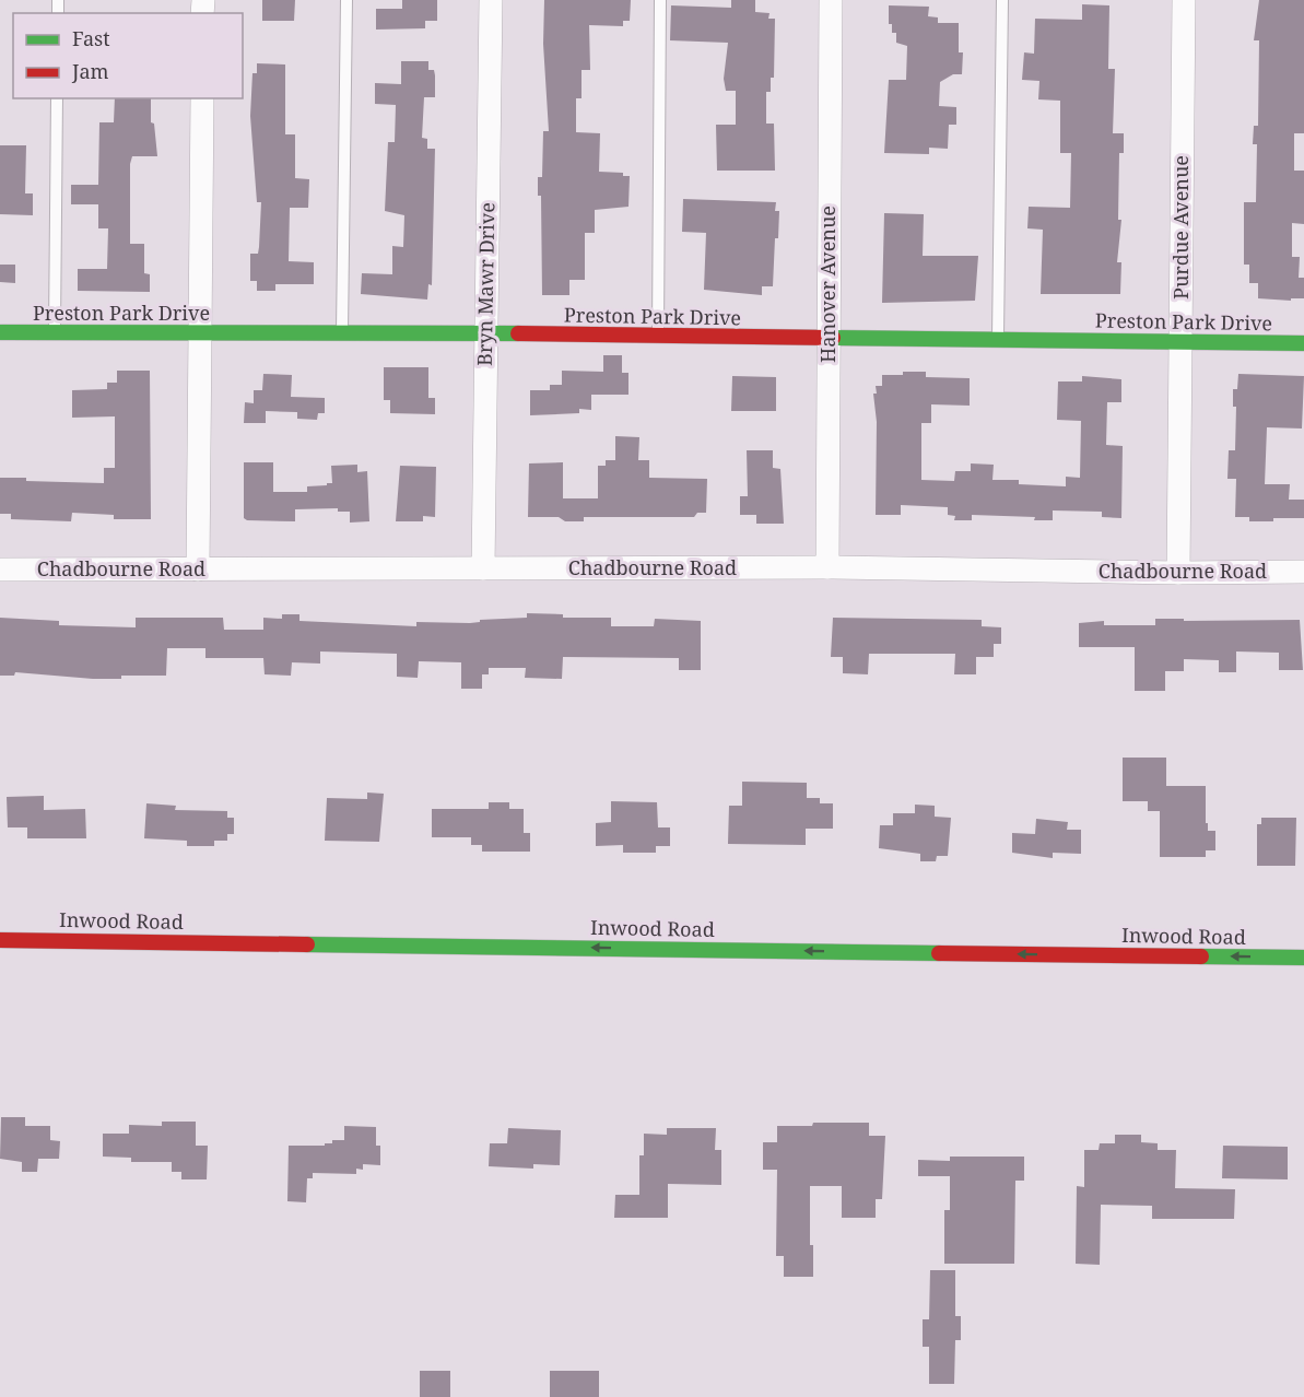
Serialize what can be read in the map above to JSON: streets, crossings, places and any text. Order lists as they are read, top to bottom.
{
  "streets": {
    "main road": ["Preston Park Drive", "Inwood Road"],
    "street": [
      "Purdue Avenue",
      "Bryn Mawr Drive",
      "Hanover Avenue",
      "Chadbourne Road"
    ]
  },
  "crossings": [
    ["Purdue Avenue", "Preston Park Drive"],
    ["Purdue Avenue", "Chadbourne Road"],
    ["Bryn Mawr Drive", "Preston Park Drive"],
    ["Bryn Mawr Drive", "Chadbourne Road"],
    ["Hanover Avenue", "Preston Park Drive"],
    ["Hanover Avenue", "Chadbourne Road"]
  ],
  "one_way": ["Inwood Road"],
  "legend": ["Fast", "Jam"]
}
